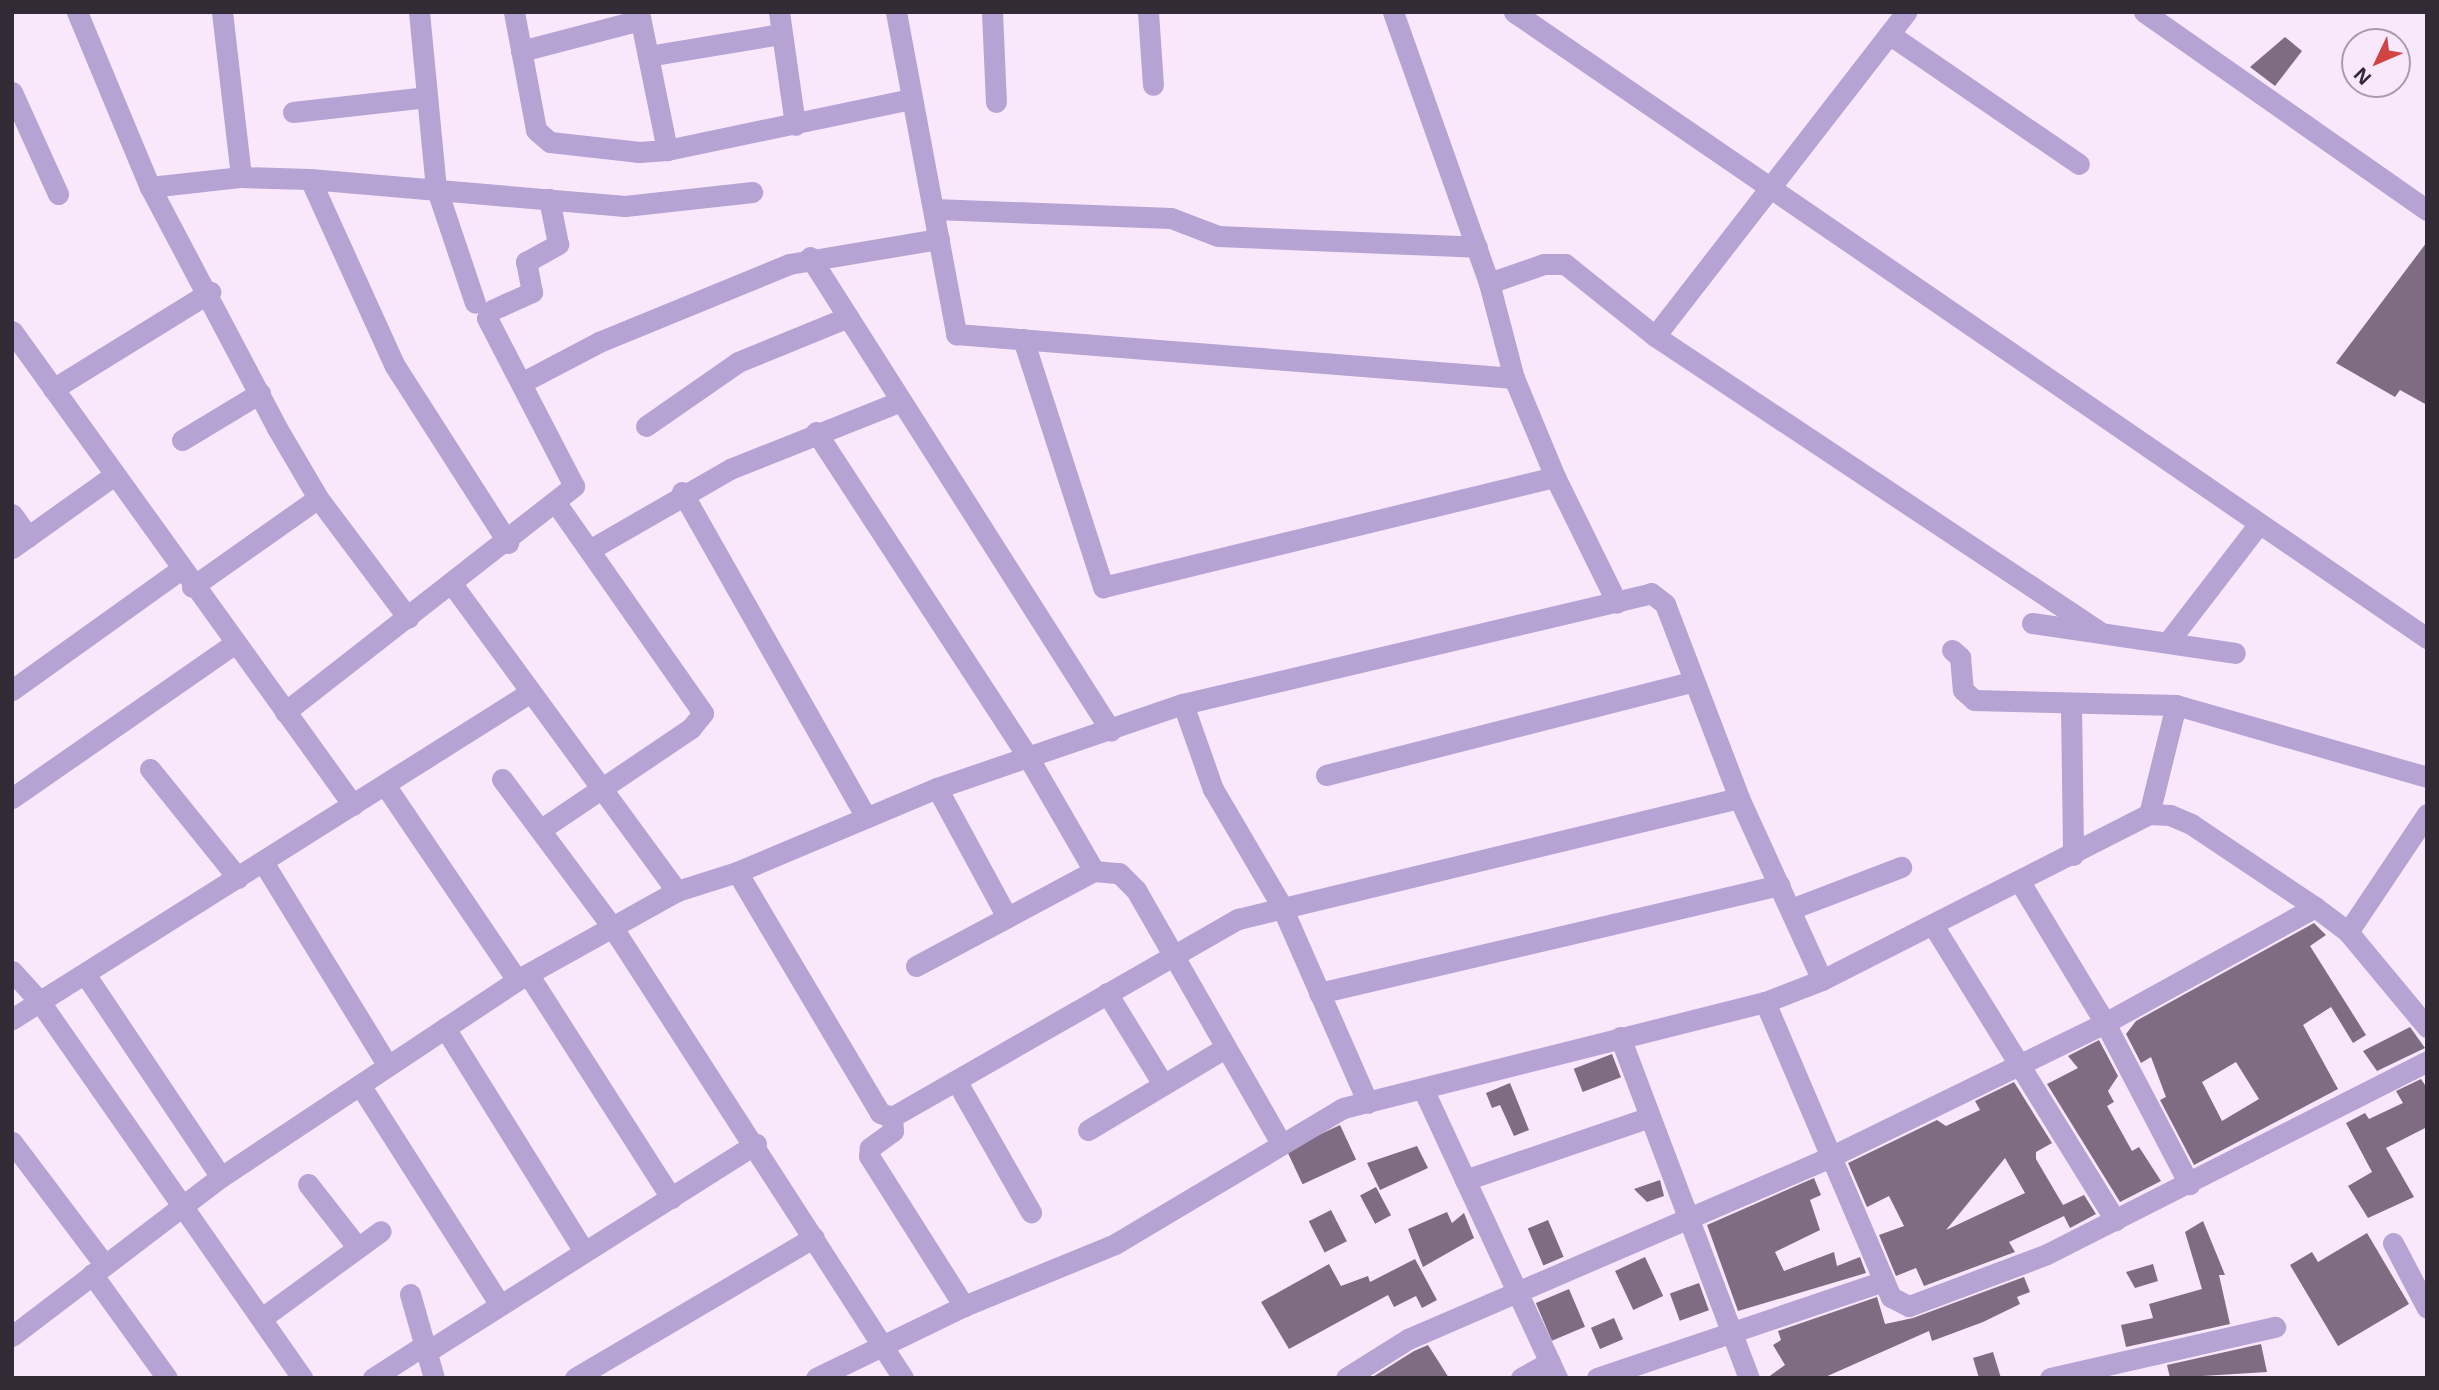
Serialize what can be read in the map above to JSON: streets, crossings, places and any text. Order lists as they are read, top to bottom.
{
  "north": "bottom left"
}
